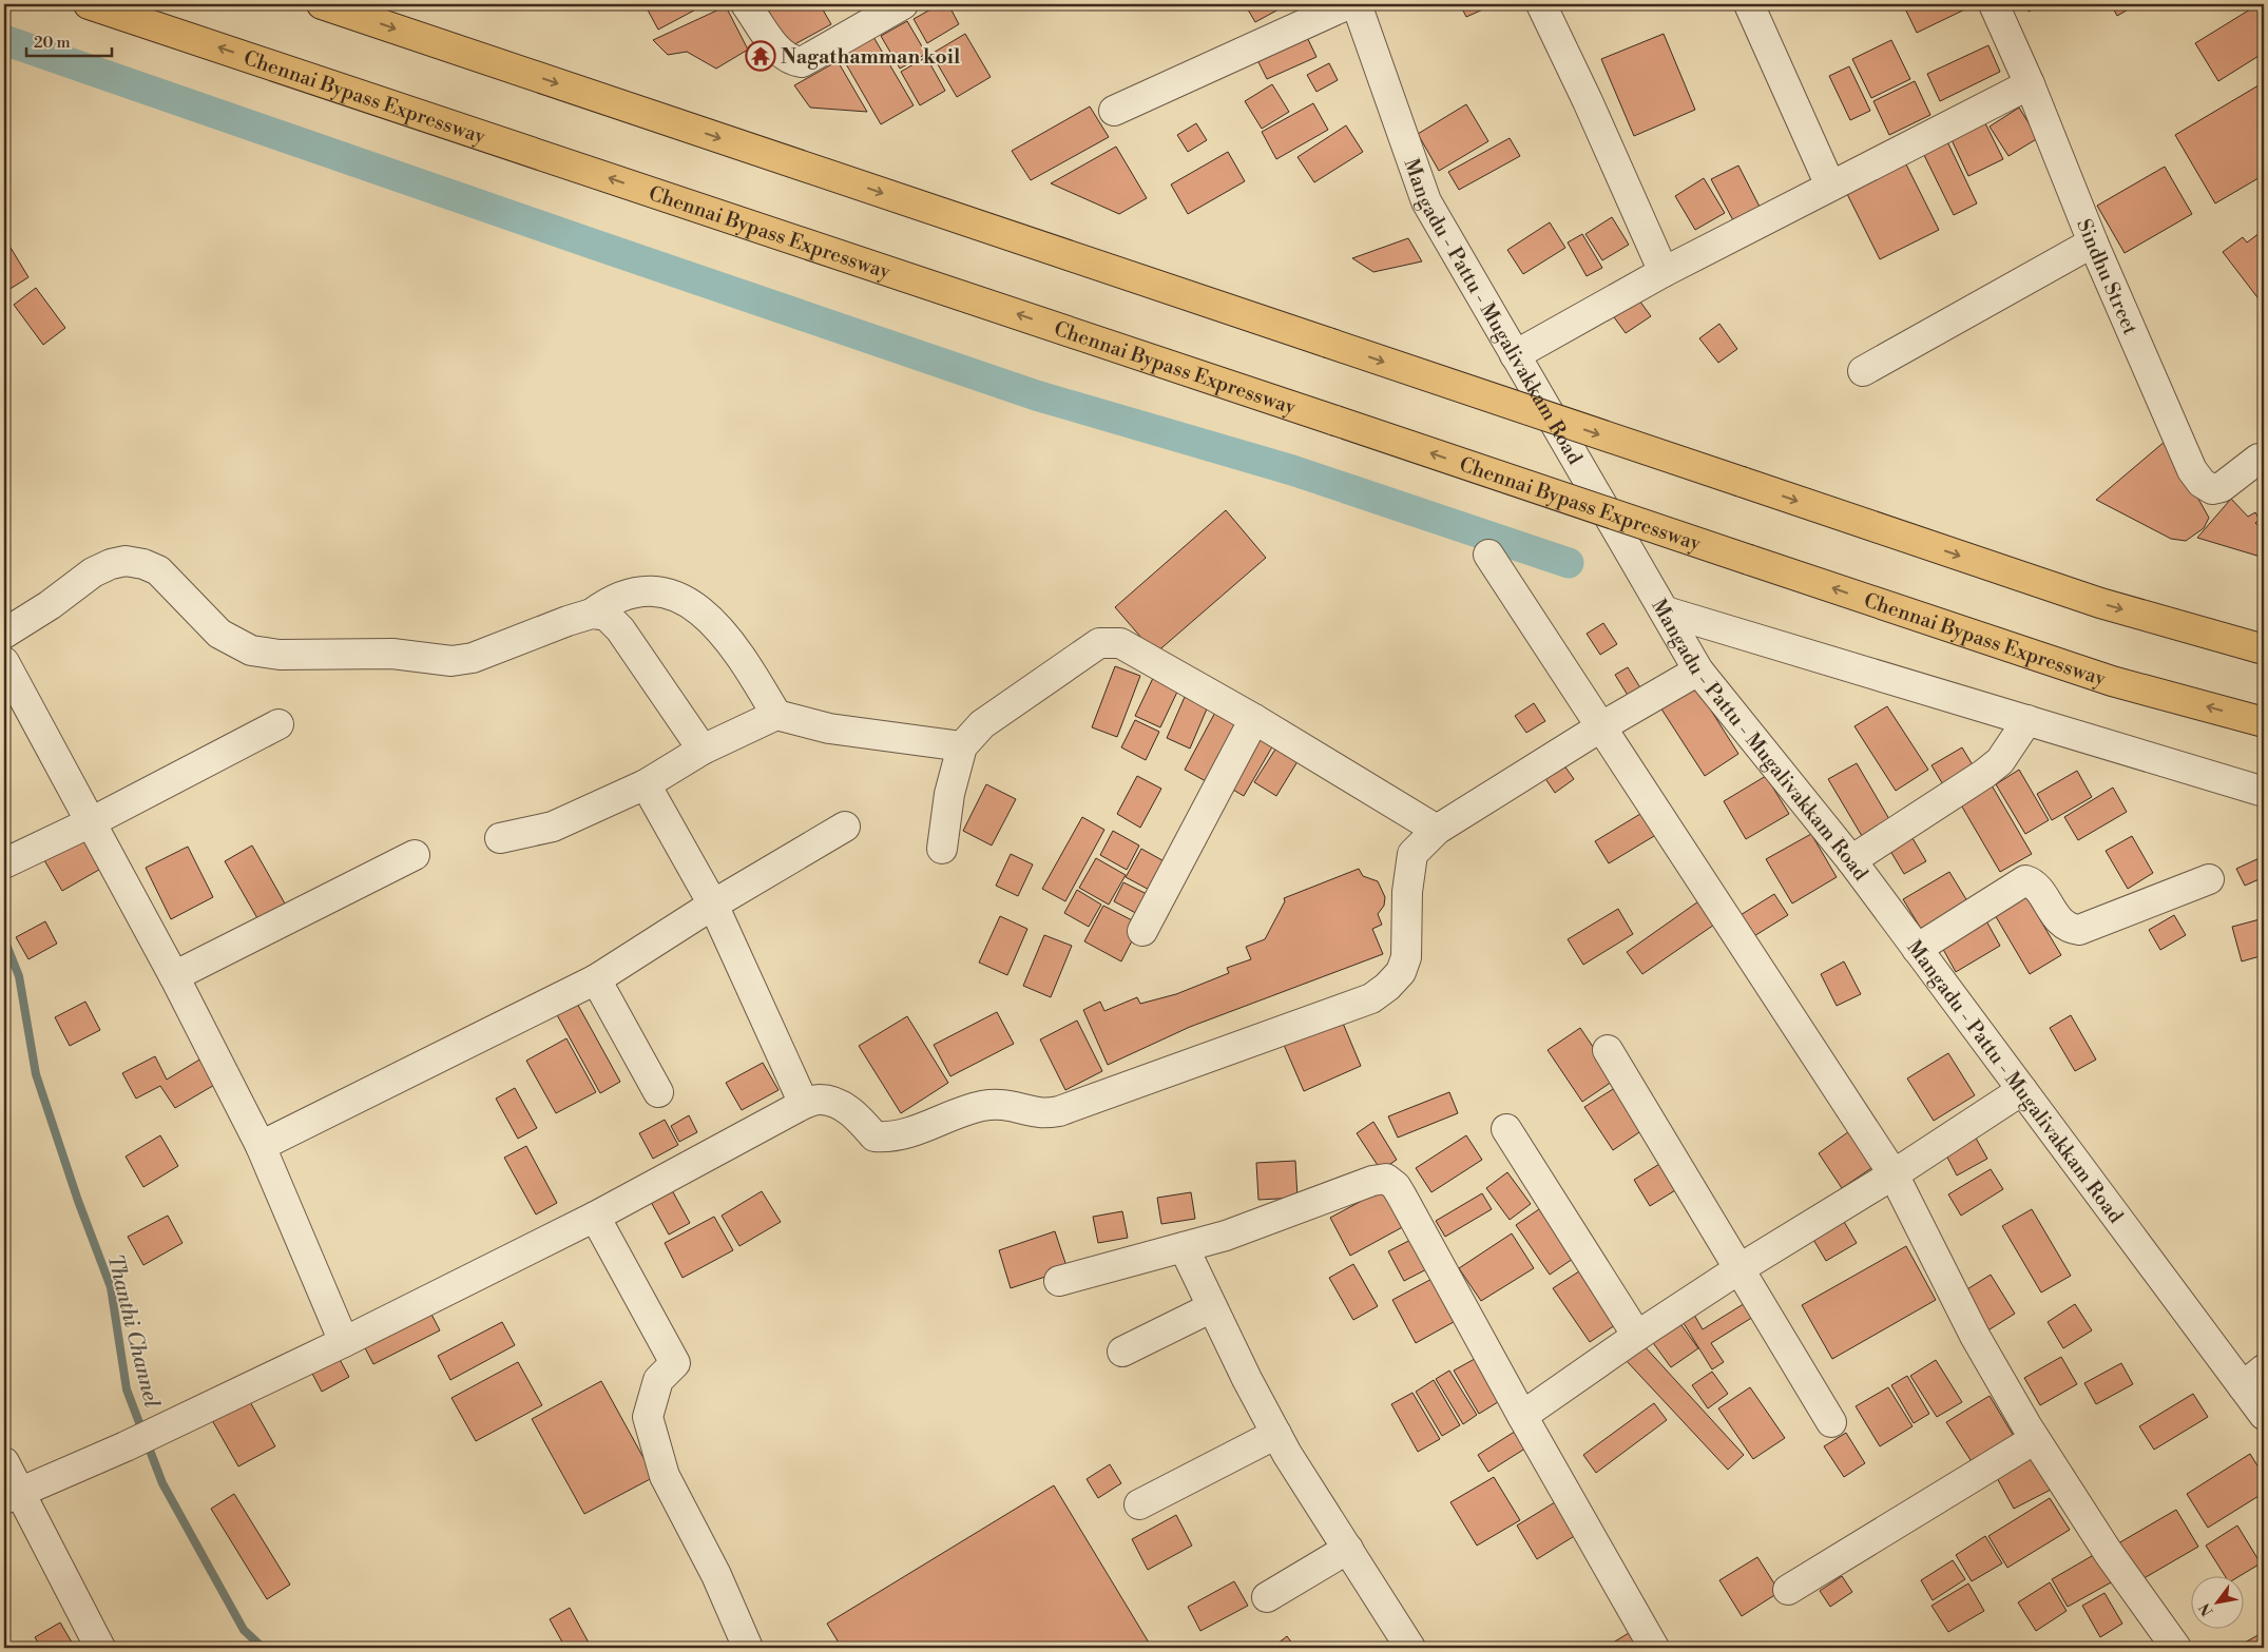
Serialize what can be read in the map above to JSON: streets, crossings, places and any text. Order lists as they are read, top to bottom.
{
  "streets": {
    "highway": ["Chennai Bypass Expressway"],
    "street": ["Sindhu Street", "Mangadu - Pattu - Mugalivakkam Road"]
  },
  "water": ["Thanthi Channel"],
  "places": {
    "temple": ["Nagathamman koil"]
  },
  "scale_bar": "20 m",
  "north": "bottom left"
}
